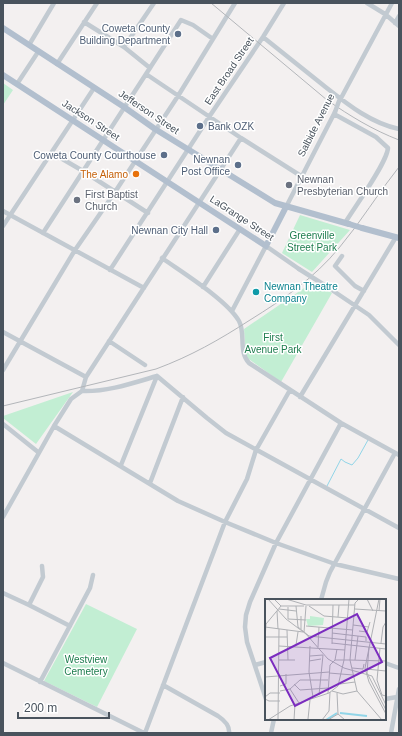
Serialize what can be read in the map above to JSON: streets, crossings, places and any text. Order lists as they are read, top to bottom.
{
  "streets": {
    "main road": [
      "Jefferson Street",
      "Jackson Street",
      "Salbide Avenue",
      "LaGrange Street"
    ],
    "street": ["East Broad Street"]
  },
  "crossings": [
    ["East Broad Street", "Jefferson Street"],
    ["East Broad Street", "Jackson Street"],
    ["East Broad Street", "LaGrange Street"],
    ["Jefferson Street", "Salbide Avenue"],
    ["Jackson Street", "LaGrange Street"],
    ["Salbide Avenue", "LaGrange Street"]
  ],
  "parks": ["Greenville Street Park", "First Avenue Park", "Westview Cemetery"],
  "places": [
    "Coweta County Building Department",
    "Bank OZK",
    "Coweta County Courthouse",
    "Newnan Post Office",
    "The Alamo",
    "Newnan Presbyterian Church",
    "First Baptist Church",
    "Newnan City Hall",
    "Newnan Theatre Company"
  ],
  "scale_bar": "200 m"
}
